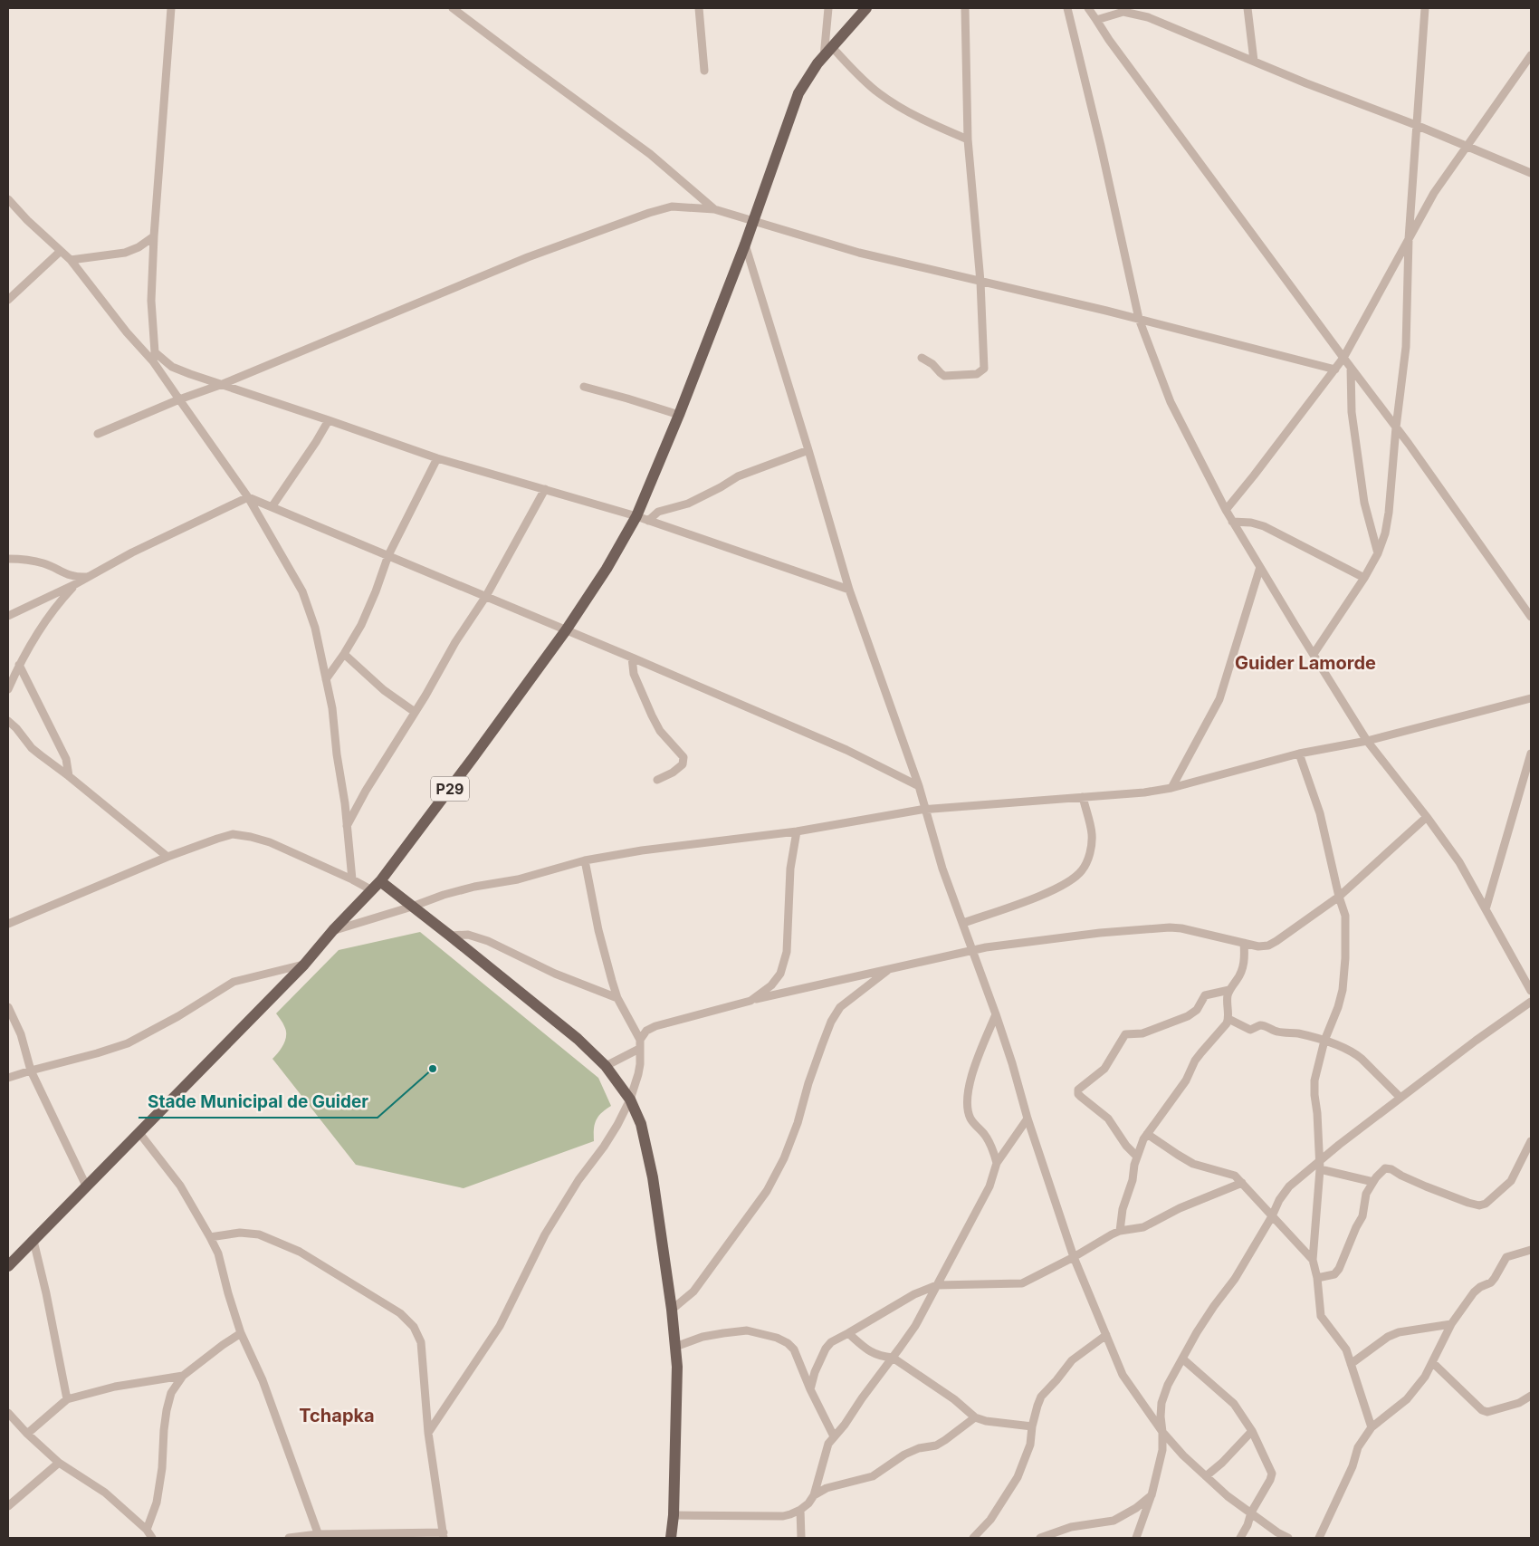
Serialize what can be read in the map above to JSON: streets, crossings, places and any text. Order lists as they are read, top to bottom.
{
  "streets": {
    "main road": ["P29"]
  },
  "districts": ["Guider Lamorde", "Tchapka"],
  "places": ["Stade Municipal de Guider"]
}
